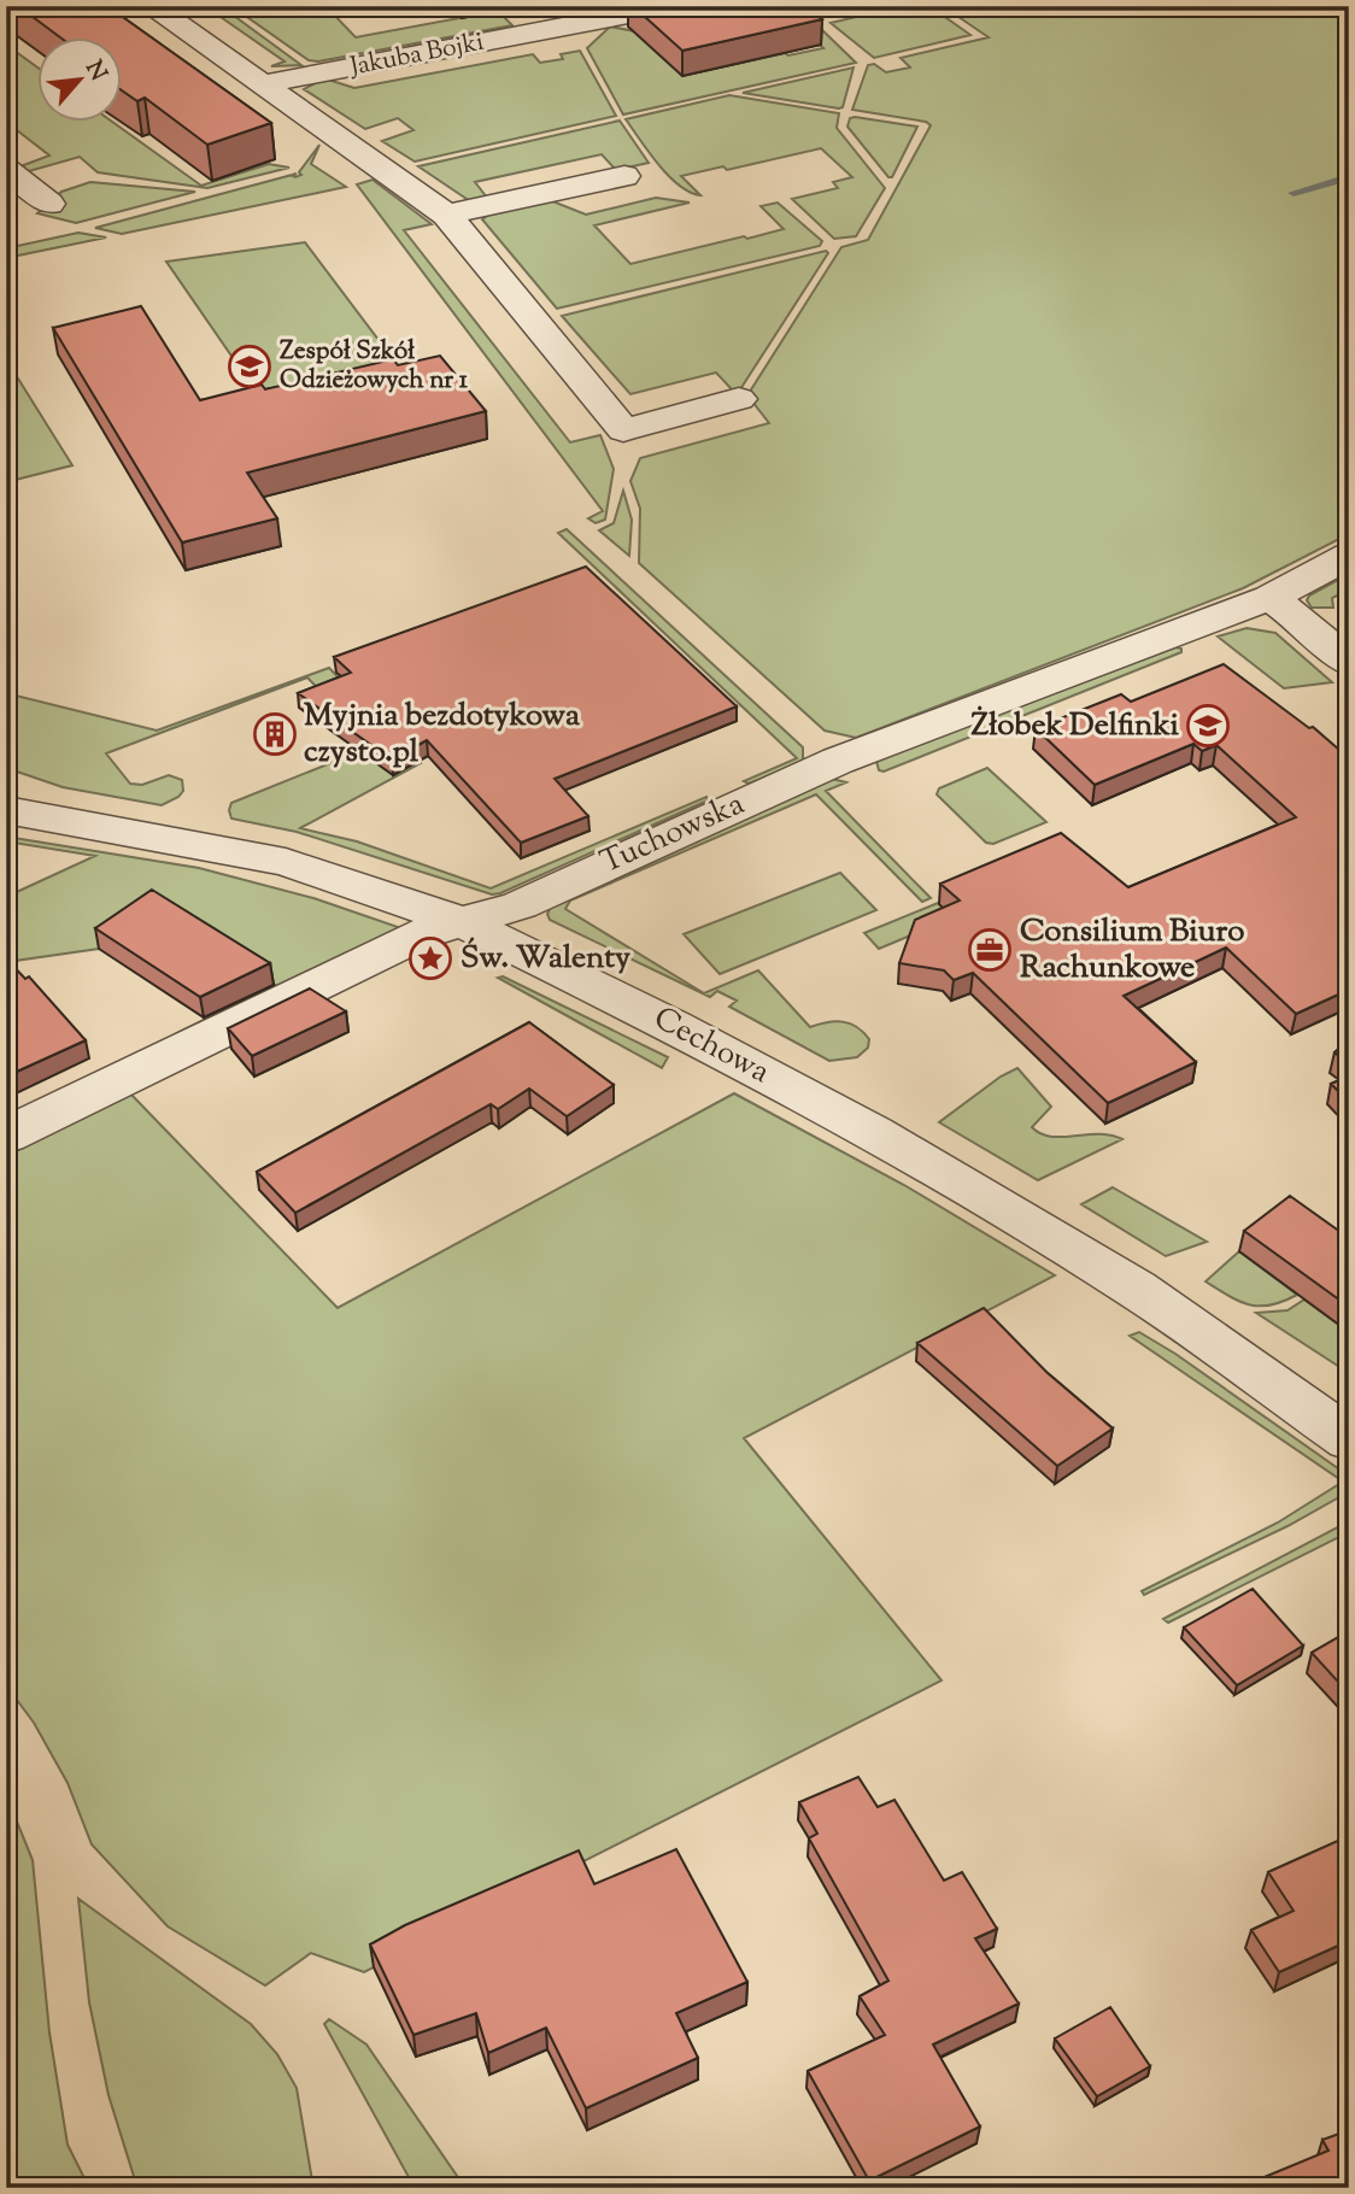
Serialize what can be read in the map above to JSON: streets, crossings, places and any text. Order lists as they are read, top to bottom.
{
  "streets": {
    "street": ["Jakuba Bojki", "Tuchowska", "Cechowa"]
  },
  "crossings": [
    ["Tuchowska", "Cechowa"]
  ],
  "places": {
    "school or university": ["Zespół Szkół Odzieżowych nr 1", "Żłobek Delfinki"],
    "building": ["Myjnia bezdotykowa czysto.pl"],
    "office": ["Consilium Biuro Rachunkowe"],
    "place": ["Św. Walenty"]
  },
  "north": "top right"
}
